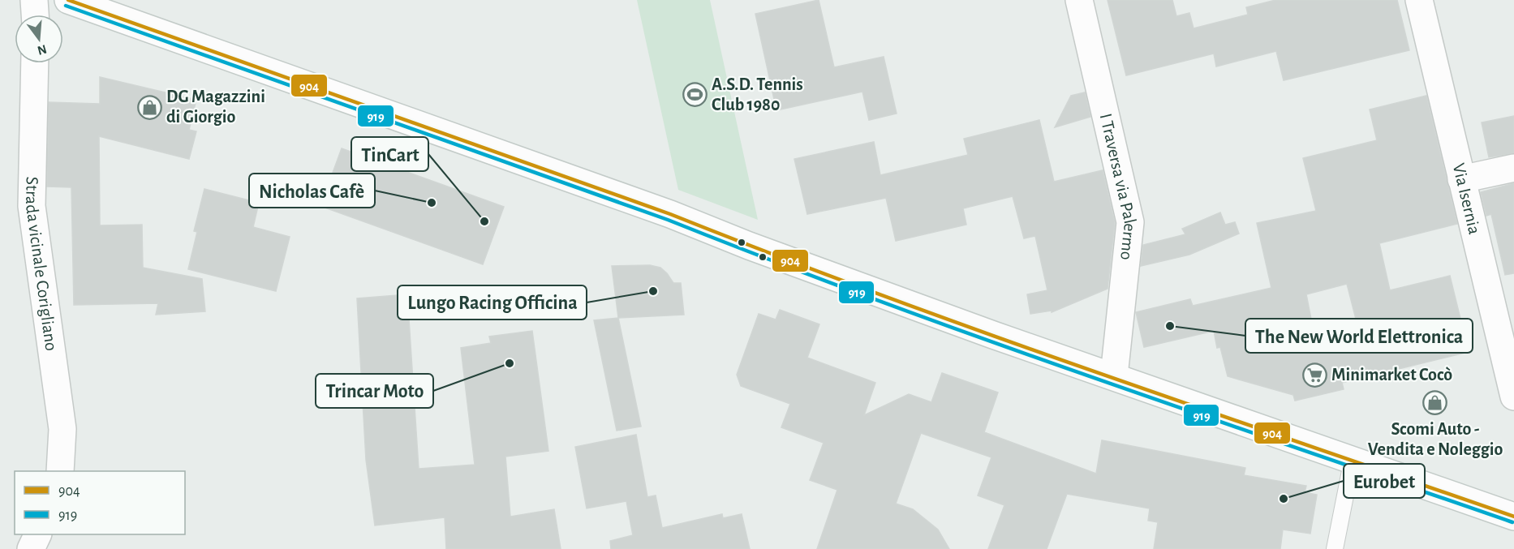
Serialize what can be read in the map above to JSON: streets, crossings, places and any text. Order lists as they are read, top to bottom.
{
  "streets": {
    "main road": ["I Traversa via Palermo", "Via Isernia", "Strada vicinale Corigliano"]
  },
  "places": {
    "sports": ["A.S.D. Tennis Club 1980"],
    "shop": ["DG Magazzini di Giorgio", "Scomi Auto - Vendita e Noleggio"],
    "other": [
      "Nicholas Cafè",
      "TinCart",
      "Lungo Racing Officina",
      "The New World Elettronica",
      "Trincar Moto",
      "Eurobet"
    ],
    "supermarket": ["Minimarket Cocò"]
  },
  "lines": ["transit line 904", "transit line 919"],
  "legend": ["904", "919"],
  "north": "bottom"
}
